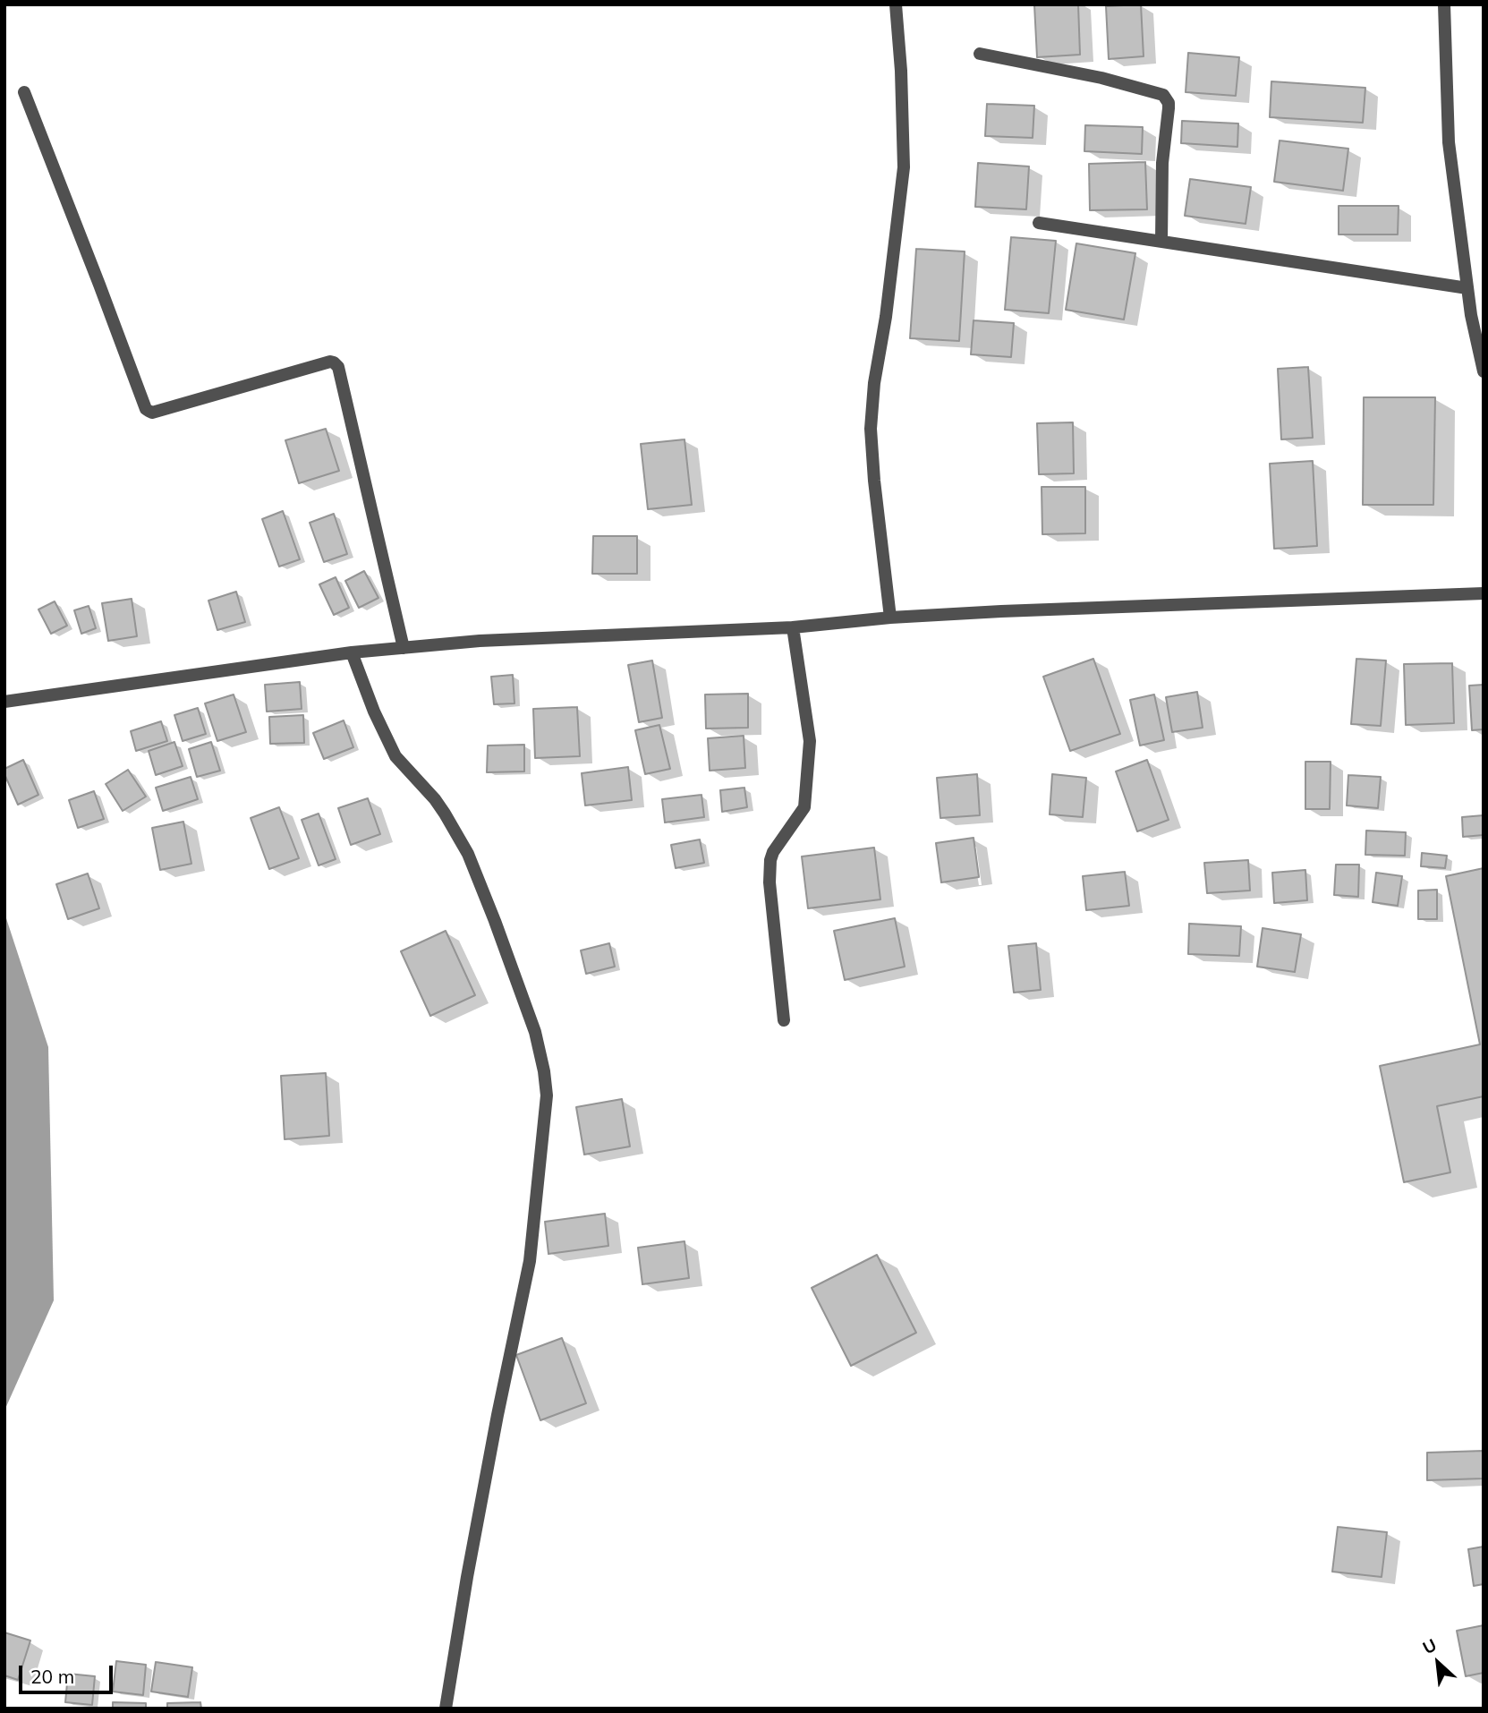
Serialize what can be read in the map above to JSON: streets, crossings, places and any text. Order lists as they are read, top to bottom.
{
  "scale_bar": "20 m",
  "north": "top left"
}
